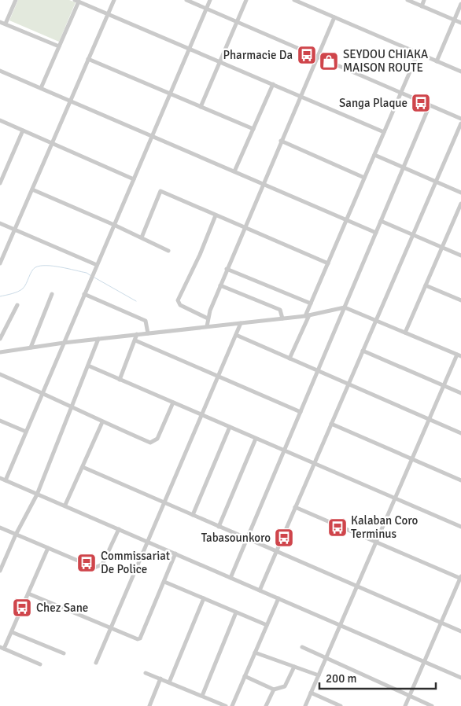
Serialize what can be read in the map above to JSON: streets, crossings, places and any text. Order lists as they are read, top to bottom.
{
  "places": {
    "bus stop": [
      "Pharmacie Da",
      "Sanga Plaque",
      "Kalaban Coro Terminus",
      "Tabasounkoro",
      "Commissariat De Police",
      "Chez Sane"
    ],
    "shop": ["SEYDOU CHIAKA MAISON ROUTE"]
  },
  "scale_bar": "200 m"
}
